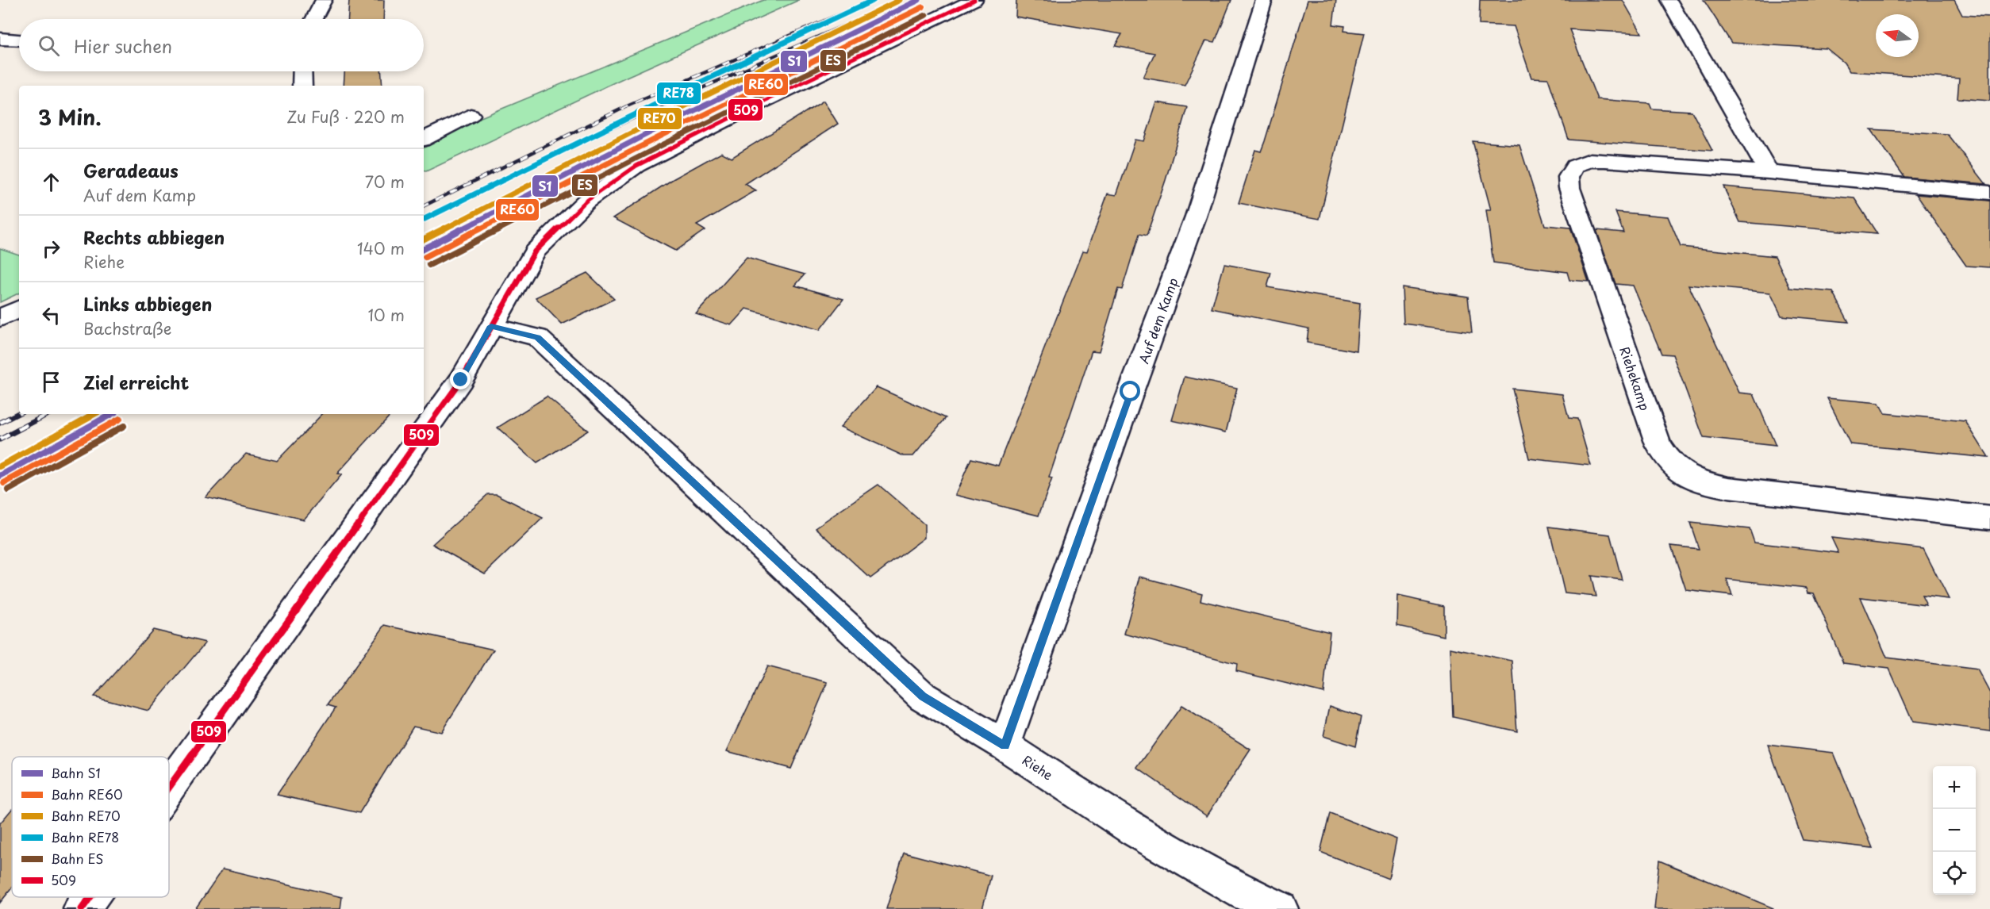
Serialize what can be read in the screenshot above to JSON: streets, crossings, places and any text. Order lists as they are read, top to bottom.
{
  "streets": {
    "street": ["Auf dem Kamp", "Riehekamp", "Riehe"]
  },
  "crossings": [
    ["Auf dem Kamp", "Riehe"]
  ],
  "lines": [
    "rail line S1",
    "rail line RE70",
    "rail line RE78",
    "transit line 509",
    "rail line RE60",
    "rail line ES"
  ],
  "legend": [
    "Bahn S1",
    "Bahn RE60",
    "Bahn RE70",
    "Bahn RE78",
    "Bahn ES",
    "509"
  ],
  "north": "left",
  "page": {
    "search": "Hier suchen",
    "heading": ["3 Min.", "Zu Fuß · 220 m"],
    "list": [
      ["Geradeaus", "Auf dem Kamp", "70 m"],
      ["Rechts abbiegen", "Riehe", "140 m"],
      ["Links abbiegen", "Bachstraße", "10 m"],
      "Ziel erreicht"
    ],
    "map_buttons": ["+", "−"]
  }
}
